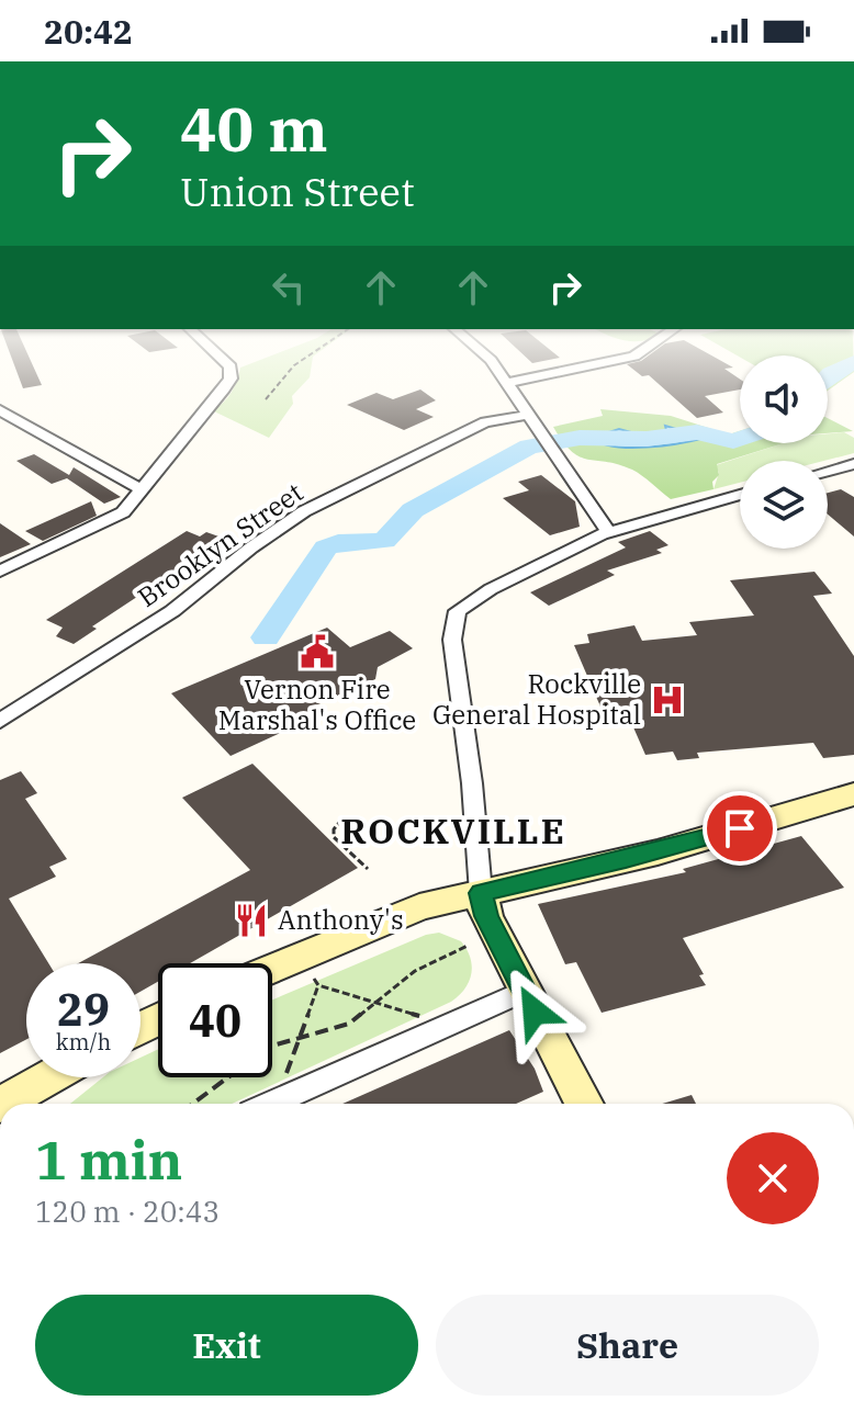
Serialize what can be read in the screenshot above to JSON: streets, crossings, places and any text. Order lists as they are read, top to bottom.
{
  "streets": {
    "street": ["Brooklyn Street"]
  },
  "districts": ["ROCKVILLE"],
  "places": {
    "public building": ["Vernon Fire Marshal's Office"],
    "hospital": ["Rockville General Hospital"],
    "restaurant": ["Anthony's"]
  },
  "page": {
    "status": "20:42",
    "turn": ["40 m", "Union Street"],
    "speed": "29 km/h",
    "limit": "40",
    "heading": ["1 min", "120 m · 20:43"],
    "buttons": ["Exit", "Share"]
  }
}
